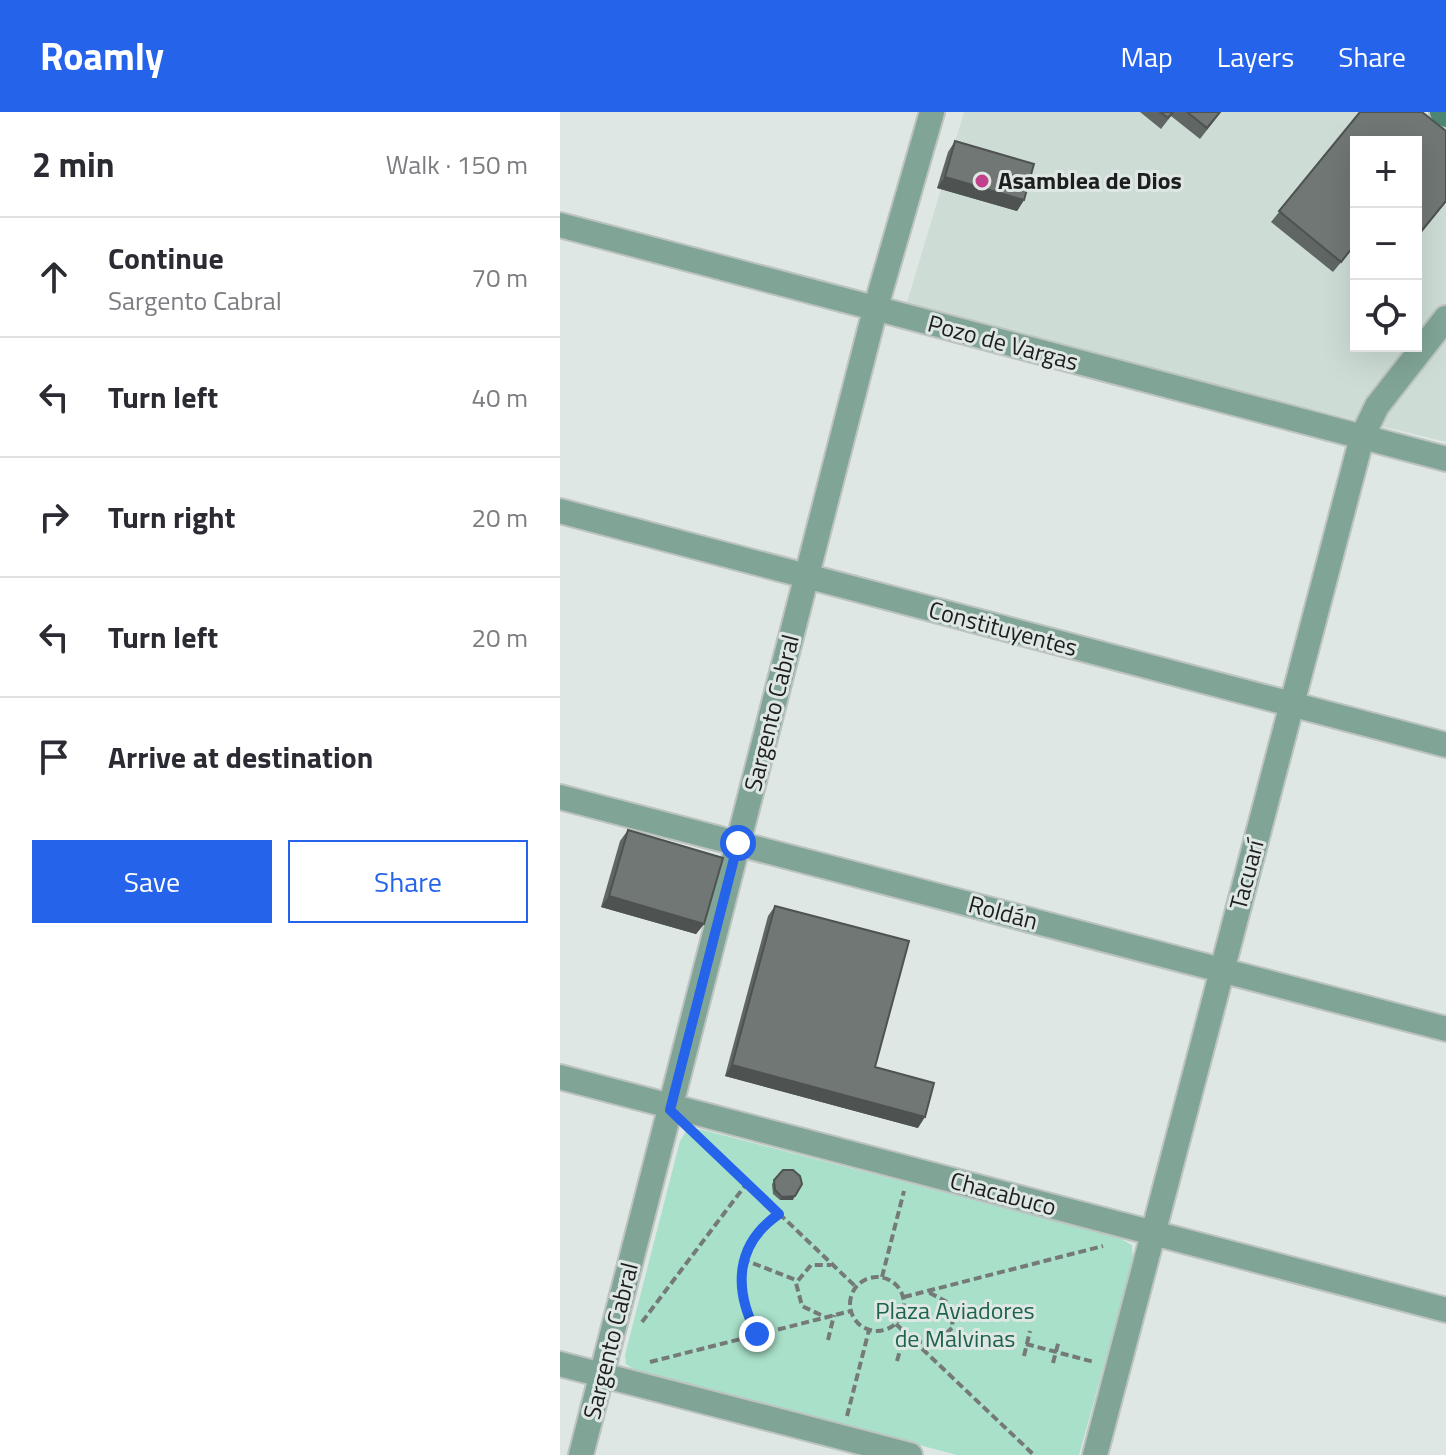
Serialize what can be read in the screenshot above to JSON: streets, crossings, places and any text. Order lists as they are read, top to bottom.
{
  "streets": {
    "street": [
      "Pozo de Vargas",
      "Constituyentes",
      "Sargento Cabral",
      "Tacuarí",
      "Roldán",
      "Chacabuco"
    ]
  },
  "crossings": [
    ["Pozo de Vargas", "Sargento Cabral"],
    ["Pozo de Vargas", "Tacuarí"],
    ["Constituyentes", "Sargento Cabral"],
    ["Constituyentes", "Tacuarí"],
    ["Sargento Cabral", "Roldán"],
    ["Sargento Cabral", "Chacabuco"],
    ["Tacuarí", "Roldán"],
    ["Tacuarí", "Chacabuco"]
  ],
  "parks": ["Plaza Aviadores de Malvinas"],
  "places": ["Asamblea de Dios"],
  "page": {
    "header": "Roamly",
    "nav": ["Map", "Layers", "Share"],
    "heading": ["2 min", "Walk · 150 m"],
    "map_buttons": ["+", "−"],
    "list": [
      ["Continue", "Sargento Cabral", "70 m"],
      ["Turn left", "40 m"],
      ["Turn right", "20 m"],
      ["Turn left", "20 m"],
      "Arrive at destination"
    ],
    "buttons": ["Save", "Share"]
  }
}
